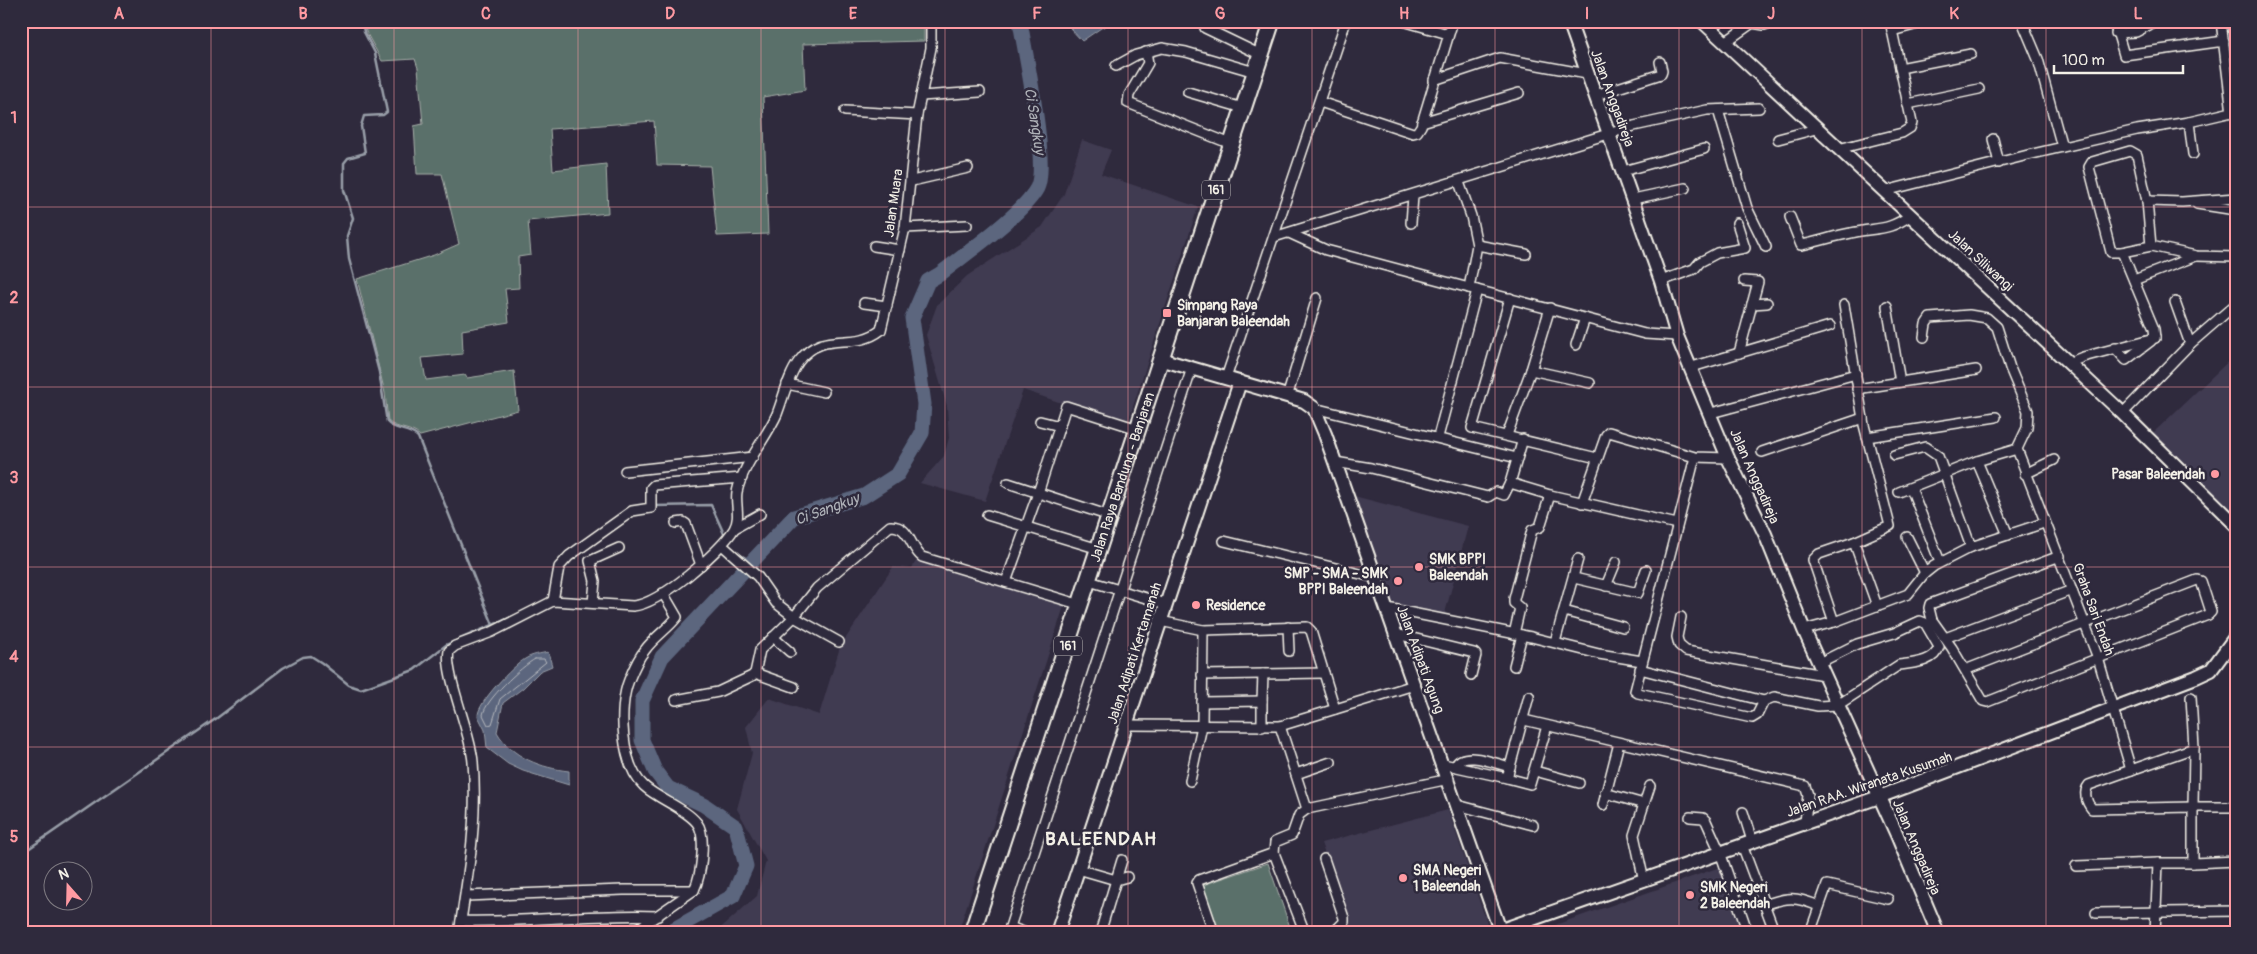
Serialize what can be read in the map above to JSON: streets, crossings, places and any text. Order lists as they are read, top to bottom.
{
  "streets": {
    "main road": [
      "Jalan Anggadireja",
      "161",
      "Jalan Siliwangi",
      "Jalan Raya Bandung - Banjaran",
      "Jalan Adipati Kertamanah",
      "Jalan Adipati Agung",
      "Jalan RAA. Wiranata Kusumah"
    ],
    "street": ["Jalan Muara", "Graha Sari Endah"]
  },
  "crossings": [
    ["Jalan Anggadireja", "Jalan RAA. Wiranata Kusumah"],
    ["Graha Sari Endah", "Jalan RAA. Wiranata Kusumah"],
    ["Jalan Adipati Agung", "Jalan RAA. Wiranata Kusumah"]
  ],
  "districts": ["BALEENDAH"],
  "water": ["Ci Sangkuy"],
  "places": {
    "transit": ["Simpang Raya Banjaran Baleendah"],
    "other": [
      "Pasar Baleendah",
      "SMK BPPI Baleendah",
      "SMP - SMA - SMK BPPI Baleendah",
      "Residence",
      "SMA Negeri 1 Baleendah",
      "SMK Negeri 2 Baleendah"
    ]
  },
  "scale_bar": "100 m",
  "north": "top",
  "grid": {
    "columns": [
      "A",
      "B",
      "C",
      "D",
      "E",
      "F",
      "G",
      "H",
      "I",
      "J",
      "K",
      "L"
    ],
    "rows": [
      "1",
      "2",
      "3",
      "4",
      "5"
    ]
  }
}
